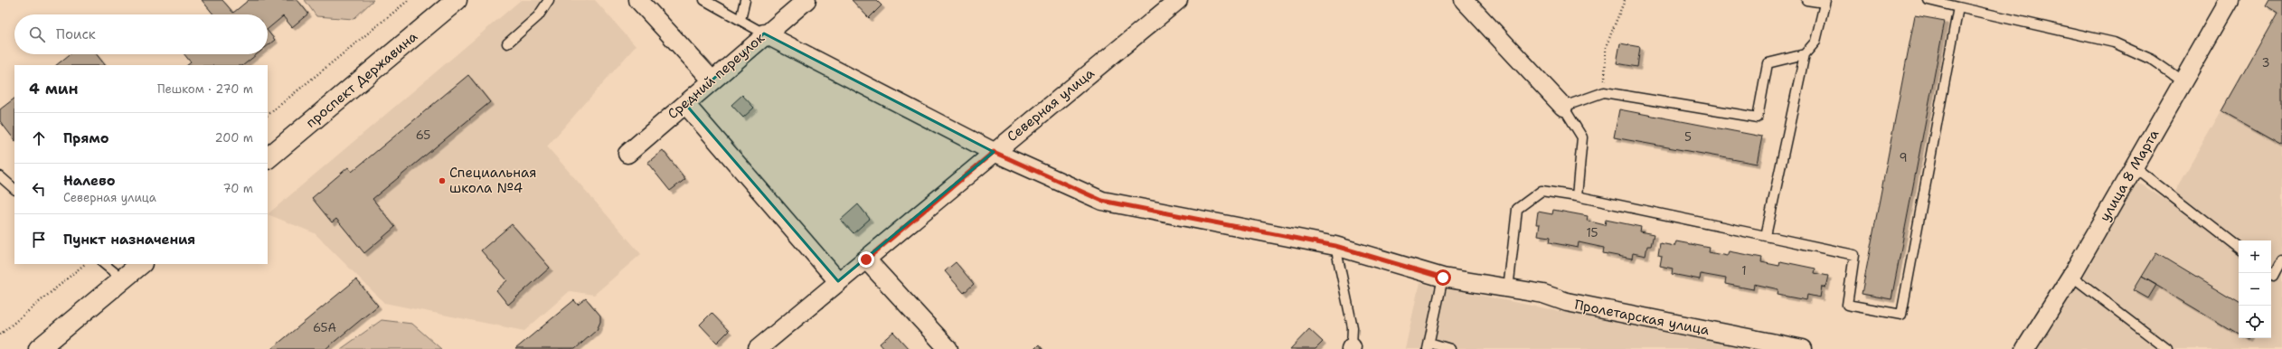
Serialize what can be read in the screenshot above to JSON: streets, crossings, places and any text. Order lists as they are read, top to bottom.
{
  "streets": {
    "main road": ["проспект Державина"],
    "street": [
      "Средний переулок",
      "Северная улица",
      "улица 8 Марта",
      "Пролетарская улица"
    ]
  },
  "crossings": [
    ["Средний переулок", "Пролетарская улица"],
    ["Северная улица", "Пролетарская улица"]
  ],
  "places": ["Специальная школа №4"],
  "house_numbers": [
    "3",
    "65",
    "5",
    "9",
    "15",
    "1",
    "65А"
  ],
  "page": {
    "search": "Поиск",
    "heading": ["4 мин", "Пешком · 270 m"],
    "list": [
      ["Прямо", "200 m"],
      ["Налево", "Северная улица", "70 m"],
      "Пункт назначения"
    ],
    "map_buttons": ["+", "−"]
  }
}
